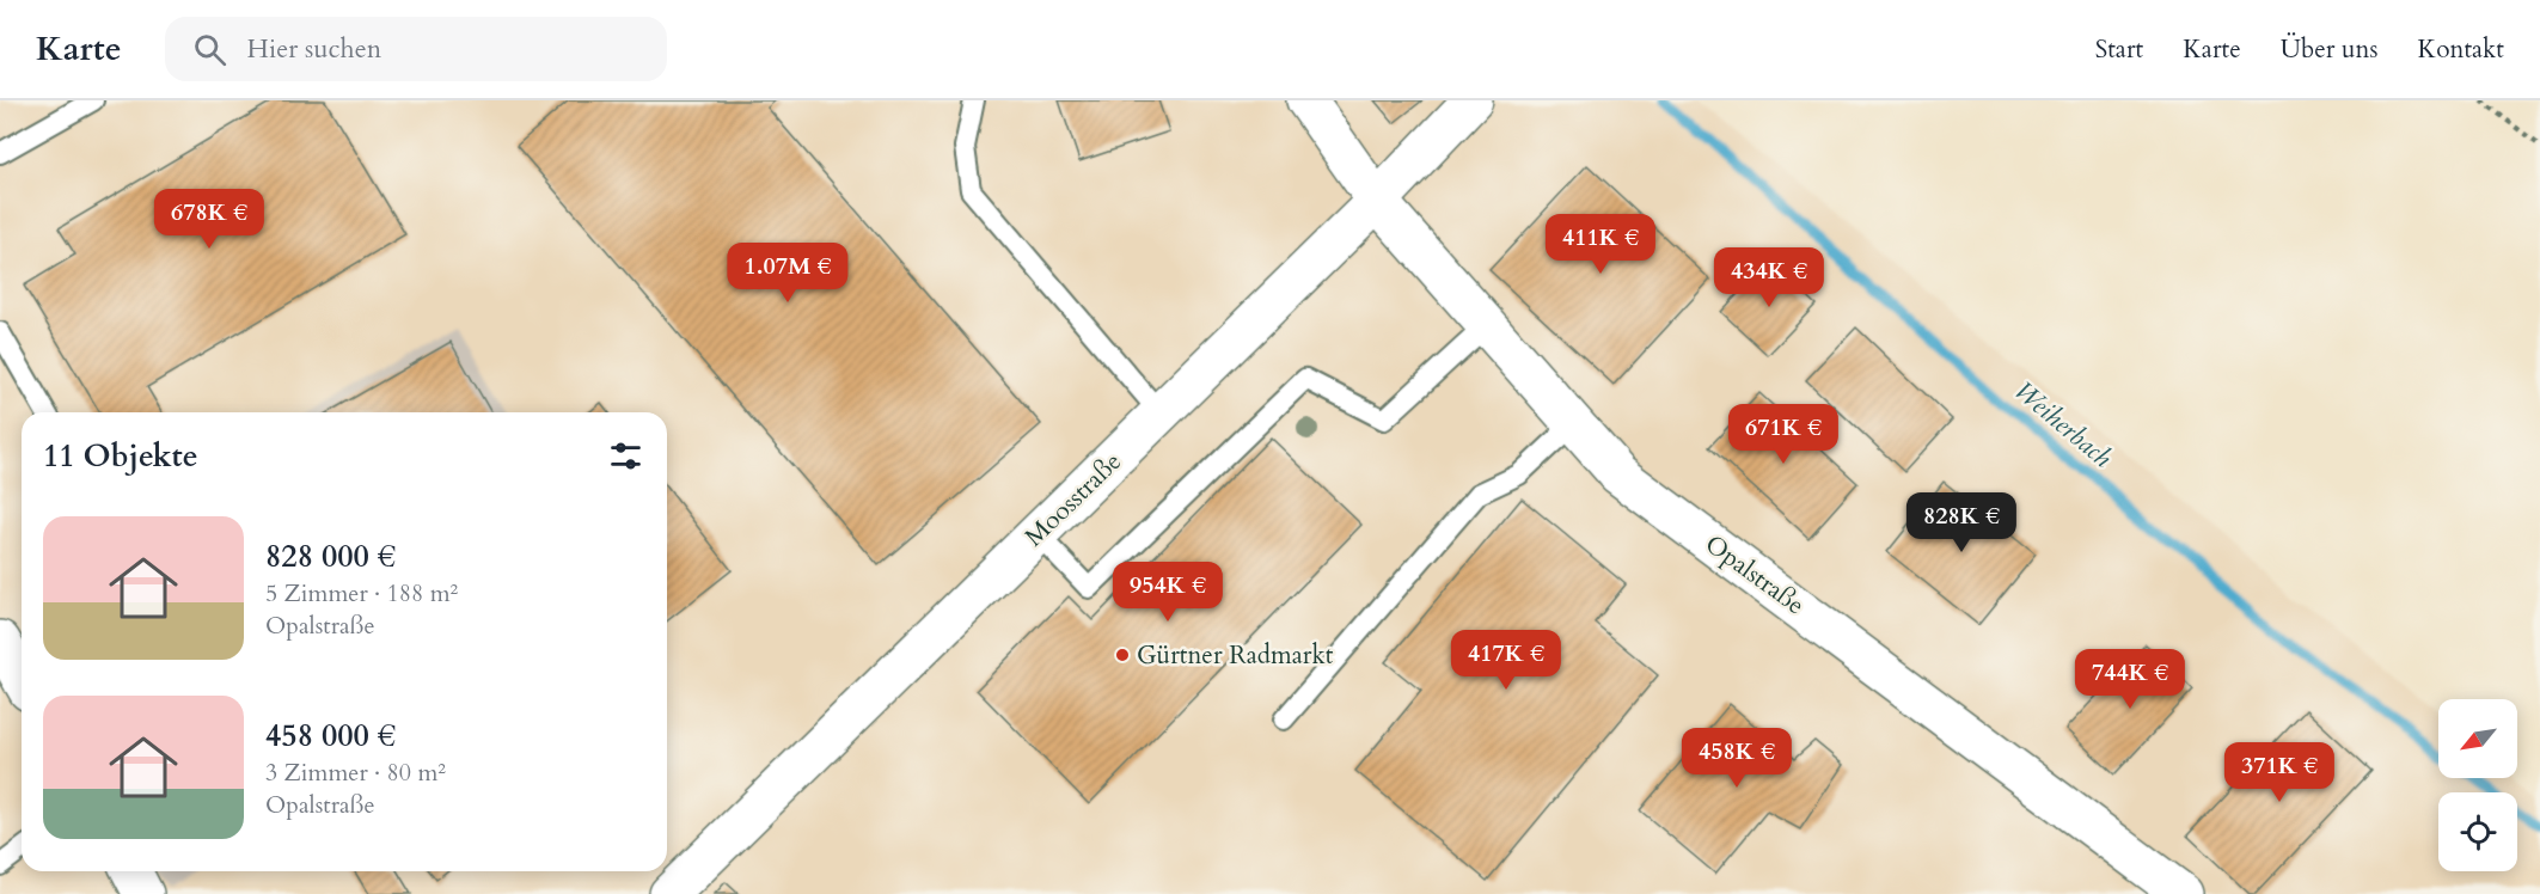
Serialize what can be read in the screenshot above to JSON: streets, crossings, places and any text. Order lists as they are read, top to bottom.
{
  "streets": {
    "street": ["Moosstraße", "Opalstraße"]
  },
  "crossings": [
    ["Moosstraße", "Opalstraße"]
  ],
  "water": ["Weiherbach"],
  "places": ["Gürtner Radmarkt"],
  "north": "bottom left",
  "page": {
    "header": "Karte",
    "search": "Hier suchen",
    "nav": [
      "Start",
      "Karte",
      "Über uns",
      "Kontakt"
    ],
    "price": [
      "678K €",
      "411K €",
      "1.07M €",
      "434K €",
      "671K €",
      "828K €",
      "954K €",
      "417K €",
      "744K €",
      "458K €",
      "371K €"
    ],
    "heading": "11 Objekte",
    "list": [
      {
        "name": "828 000 €",
        "note": "5 Zimmer · 188 m² · Opalstraße"
      },
      {
        "name": "458 000 €",
        "note": "3 Zimmer · 80 m² · Opalstraße"
      }
    ]
  }
}
